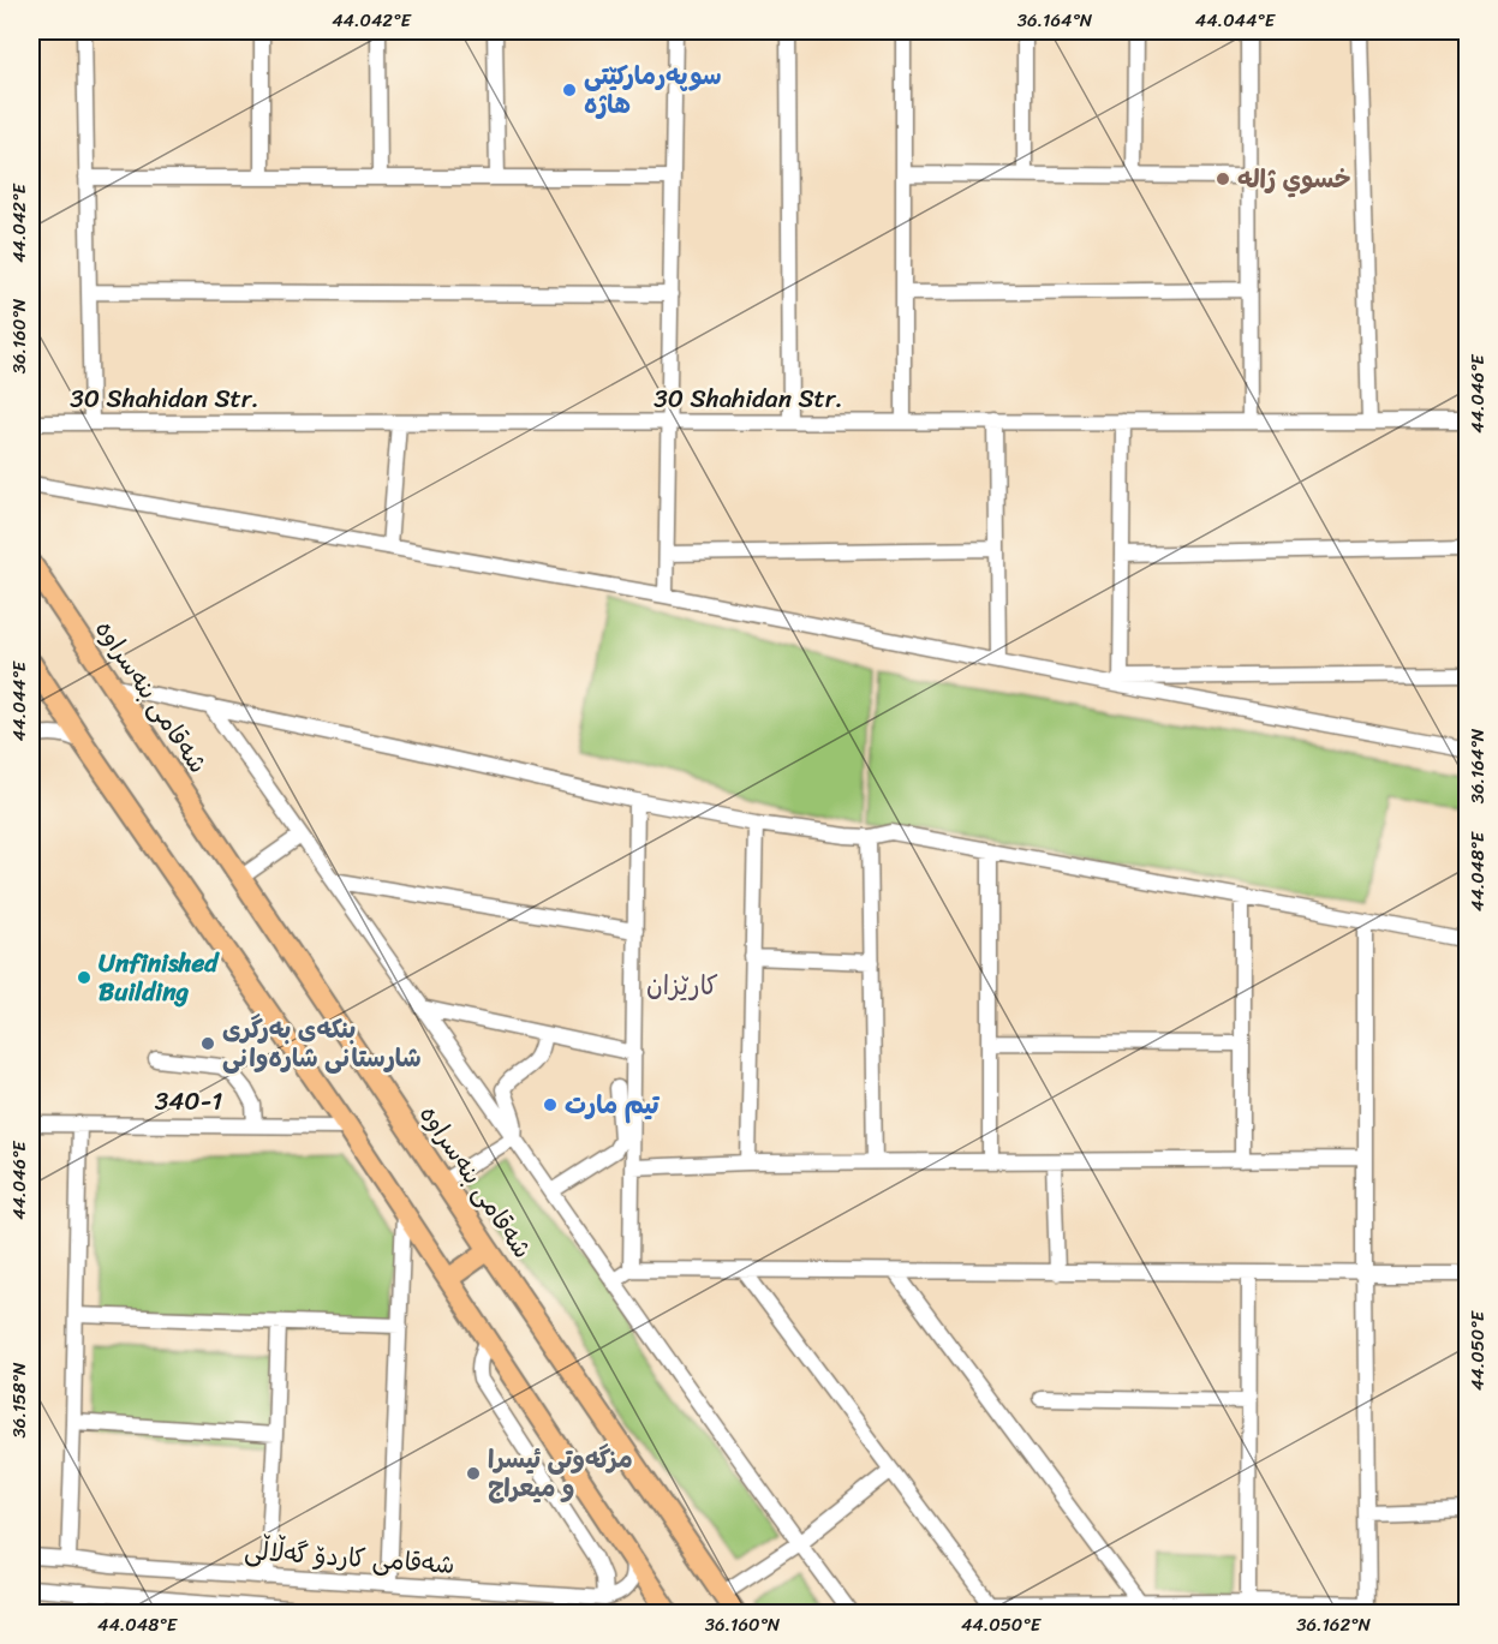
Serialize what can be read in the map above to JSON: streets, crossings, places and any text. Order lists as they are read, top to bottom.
{
  "streets": {
    "main road": ["شەقامی بنەسراوە"],
    "street": ["30 Shahidan Str.", "340-1", "شەقامی کاردۆ گەڵاڵی"]
  },
  "districts": ["کارێزان"],
  "places": [
    "سوپەرمارکێتی هاژە",
    "خسوي ژاله",
    "Unfinished Building",
    "بنكەی بەرگری شارستانی شارەوانی",
    "تيم مارت",
    "مزگەوتی ئیسرا و میعراج"
  ],
  "coordinates": [
    "44.042°E",
    "36.164°N",
    "44.044°E",
    "36.160°N",
    "44.046°E",
    "44.048°E",
    "44.050°E",
    "36.158°N",
    "36.162°N"
  ]
}
